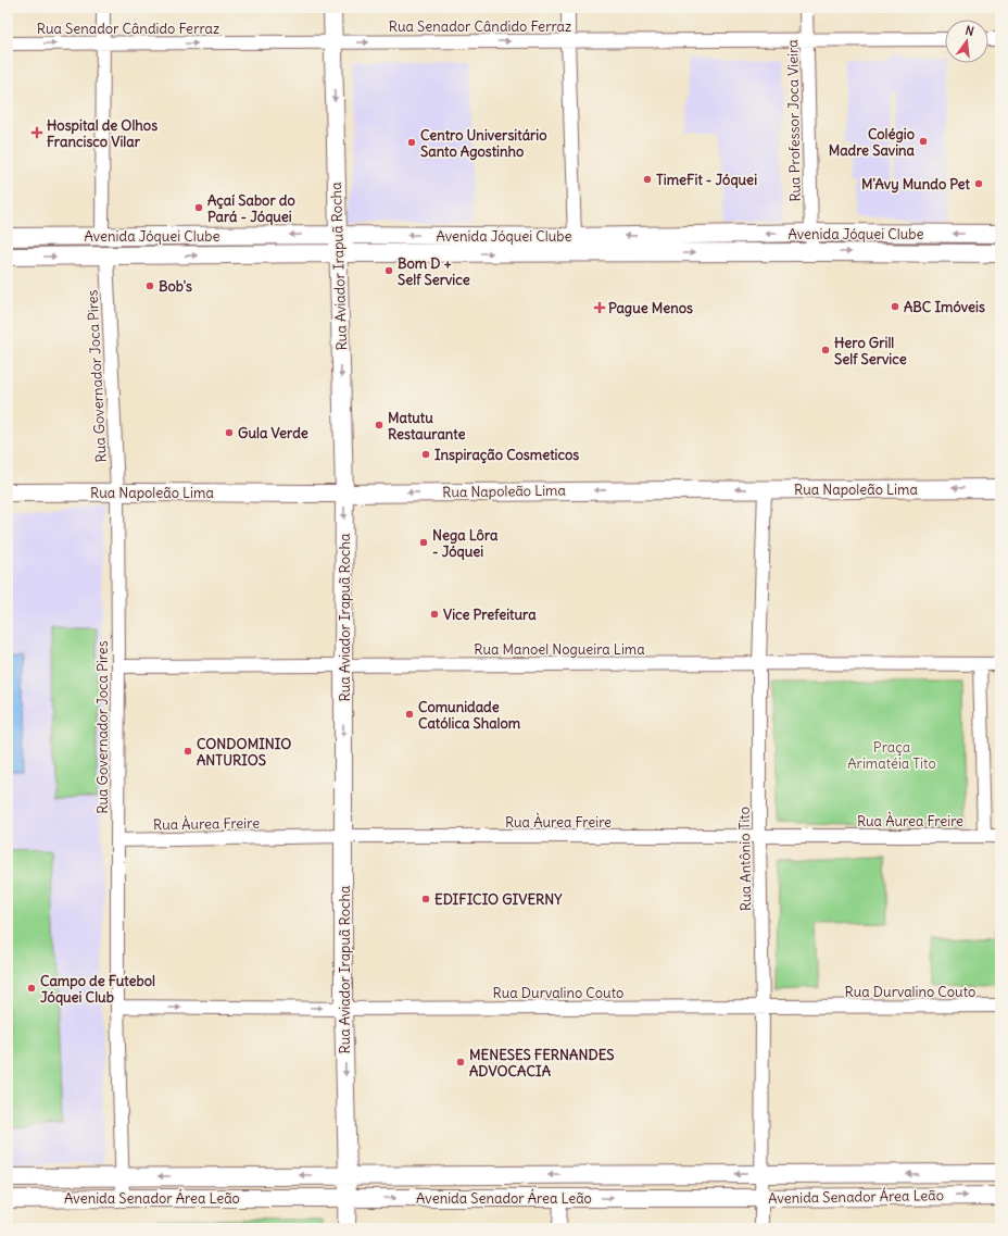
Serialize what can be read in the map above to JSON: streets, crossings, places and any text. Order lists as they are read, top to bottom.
{
  "streets": {
    "street": [
      "Rua Senador Cândido Ferraz",
      "Rua Professor Joca Vieira",
      "Avenida Jóquei Clube",
      "Rua Aviador Irapuã Rocha",
      "Rua Governador Joca Pires",
      "Rua Napoleão Lima",
      "Rua Manoel Nogueira Lima",
      "Rua Àurea Freire",
      "Rua Antônio Tito",
      "Rua Durvalino Couto",
      "Avenida Senador Área Leão"
    ]
  },
  "crossings": [
    ["Rua Senador Cândido Ferraz", "Rua Professor Joca Vieira"],
    ["Rua Senador Cândido Ferraz", "Rua Aviador Irapuã Rocha"],
    ["Rua Professor Joca Vieira", "Avenida Jóquei Clube"],
    ["Avenida Jóquei Clube", "Rua Aviador Irapuã Rocha"],
    ["Avenida Jóquei Clube", "Rua Governador Joca Pires"],
    ["Rua Aviador Irapuã Rocha", "Rua Napoleão Lima"],
    ["Rua Aviador Irapuã Rocha", "Rua Manoel Nogueira Lima"],
    ["Rua Aviador Irapuã Rocha", "Rua Àurea Freire"],
    ["Rua Aviador Irapuã Rocha", "Rua Durvalino Couto"],
    ["Rua Aviador Irapuã Rocha", "Avenida Senador Área Leão"],
    ["Rua Governador Joca Pires", "Rua Napoleão Lima"],
    ["Rua Governador Joca Pires", "Rua Manoel Nogueira Lima"],
    ["Rua Governador Joca Pires", "Rua Àurea Freire"],
    ["Rua Governador Joca Pires", "Rua Durvalino Couto"],
    ["Rua Governador Joca Pires", "Avenida Senador Área Leão"],
    ["Rua Napoleão Lima", "Rua Antônio Tito"],
    ["Rua Manoel Nogueira Lima", "Rua Antônio Tito"],
    ["Rua Àurea Freire", "Rua Antônio Tito"],
    ["Rua Antônio Tito", "Rua Durvalino Couto"],
    ["Rua Antônio Tito", "Avenida Senador Área Leão"]
  ],
  "one_way": ["Rua Senador Cândido Ferraz", "Rua Aviador Irapuã Rocha", "Rua Napoleão Lima"],
  "parks": ["Praça Arimatéia Tito"],
  "places": {
    "health": ["Hospital de Olhos Francisco Vilar", "Pague Menos"],
    "other": [
      "Colégio Madre Savina",
      "Centro Universitário Santo Agostinho",
      "TimeFit - Jóquei",
      "M'Avy Mundo Pet",
      "Açaí Sabor do Pará - Jóquei",
      "Bom D + Self Service",
      "Bob's",
      "ABC Imóveis",
      "Hero Grill Self Service",
      "Matutu Restaurante",
      "Gula Verde",
      "Inspiração Cosmeticos",
      "Nega Lôra - Jóquei",
      "Vice Prefeitura",
      "Comunidade Católica Shalom",
      "CONDOMINIO ANTURIOS",
      "EDIFICIO GIVERNY",
      "Campo de Futebol Jóquei Club",
      "MENESES FERNANDES ADVOCACIA"
    ]
  },
  "north": "top"
}
